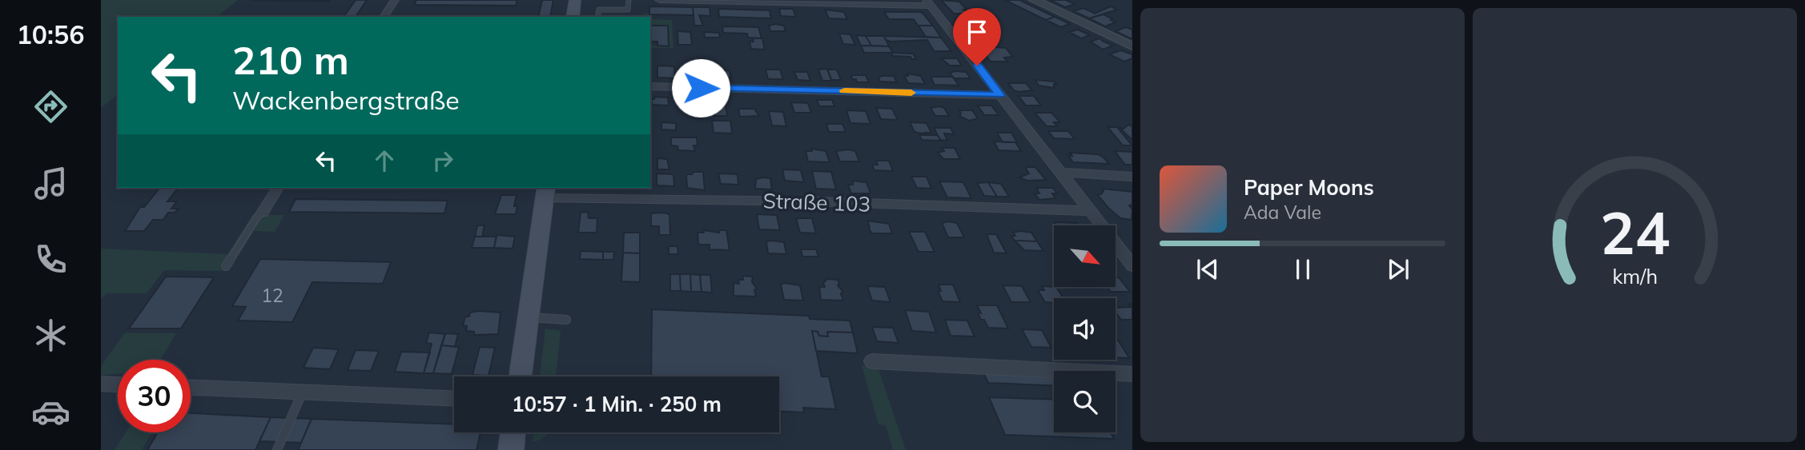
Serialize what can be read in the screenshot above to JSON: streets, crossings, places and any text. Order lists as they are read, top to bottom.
{
  "streets": {
    "street": ["Straße 103"]
  },
  "house_numbers": ["12"],
  "north": "bottom right",
  "page": {
    "tabs": "10:56",
    "turn": ["210 m", "Wackenbergstraße"],
    "song": ["Paper Moons", "Ada Vale"],
    "limit": "30",
    "trip": "10:57 · 1 Min. · 250 m",
    "gauge": ["24", "km/h"]
  }
}
